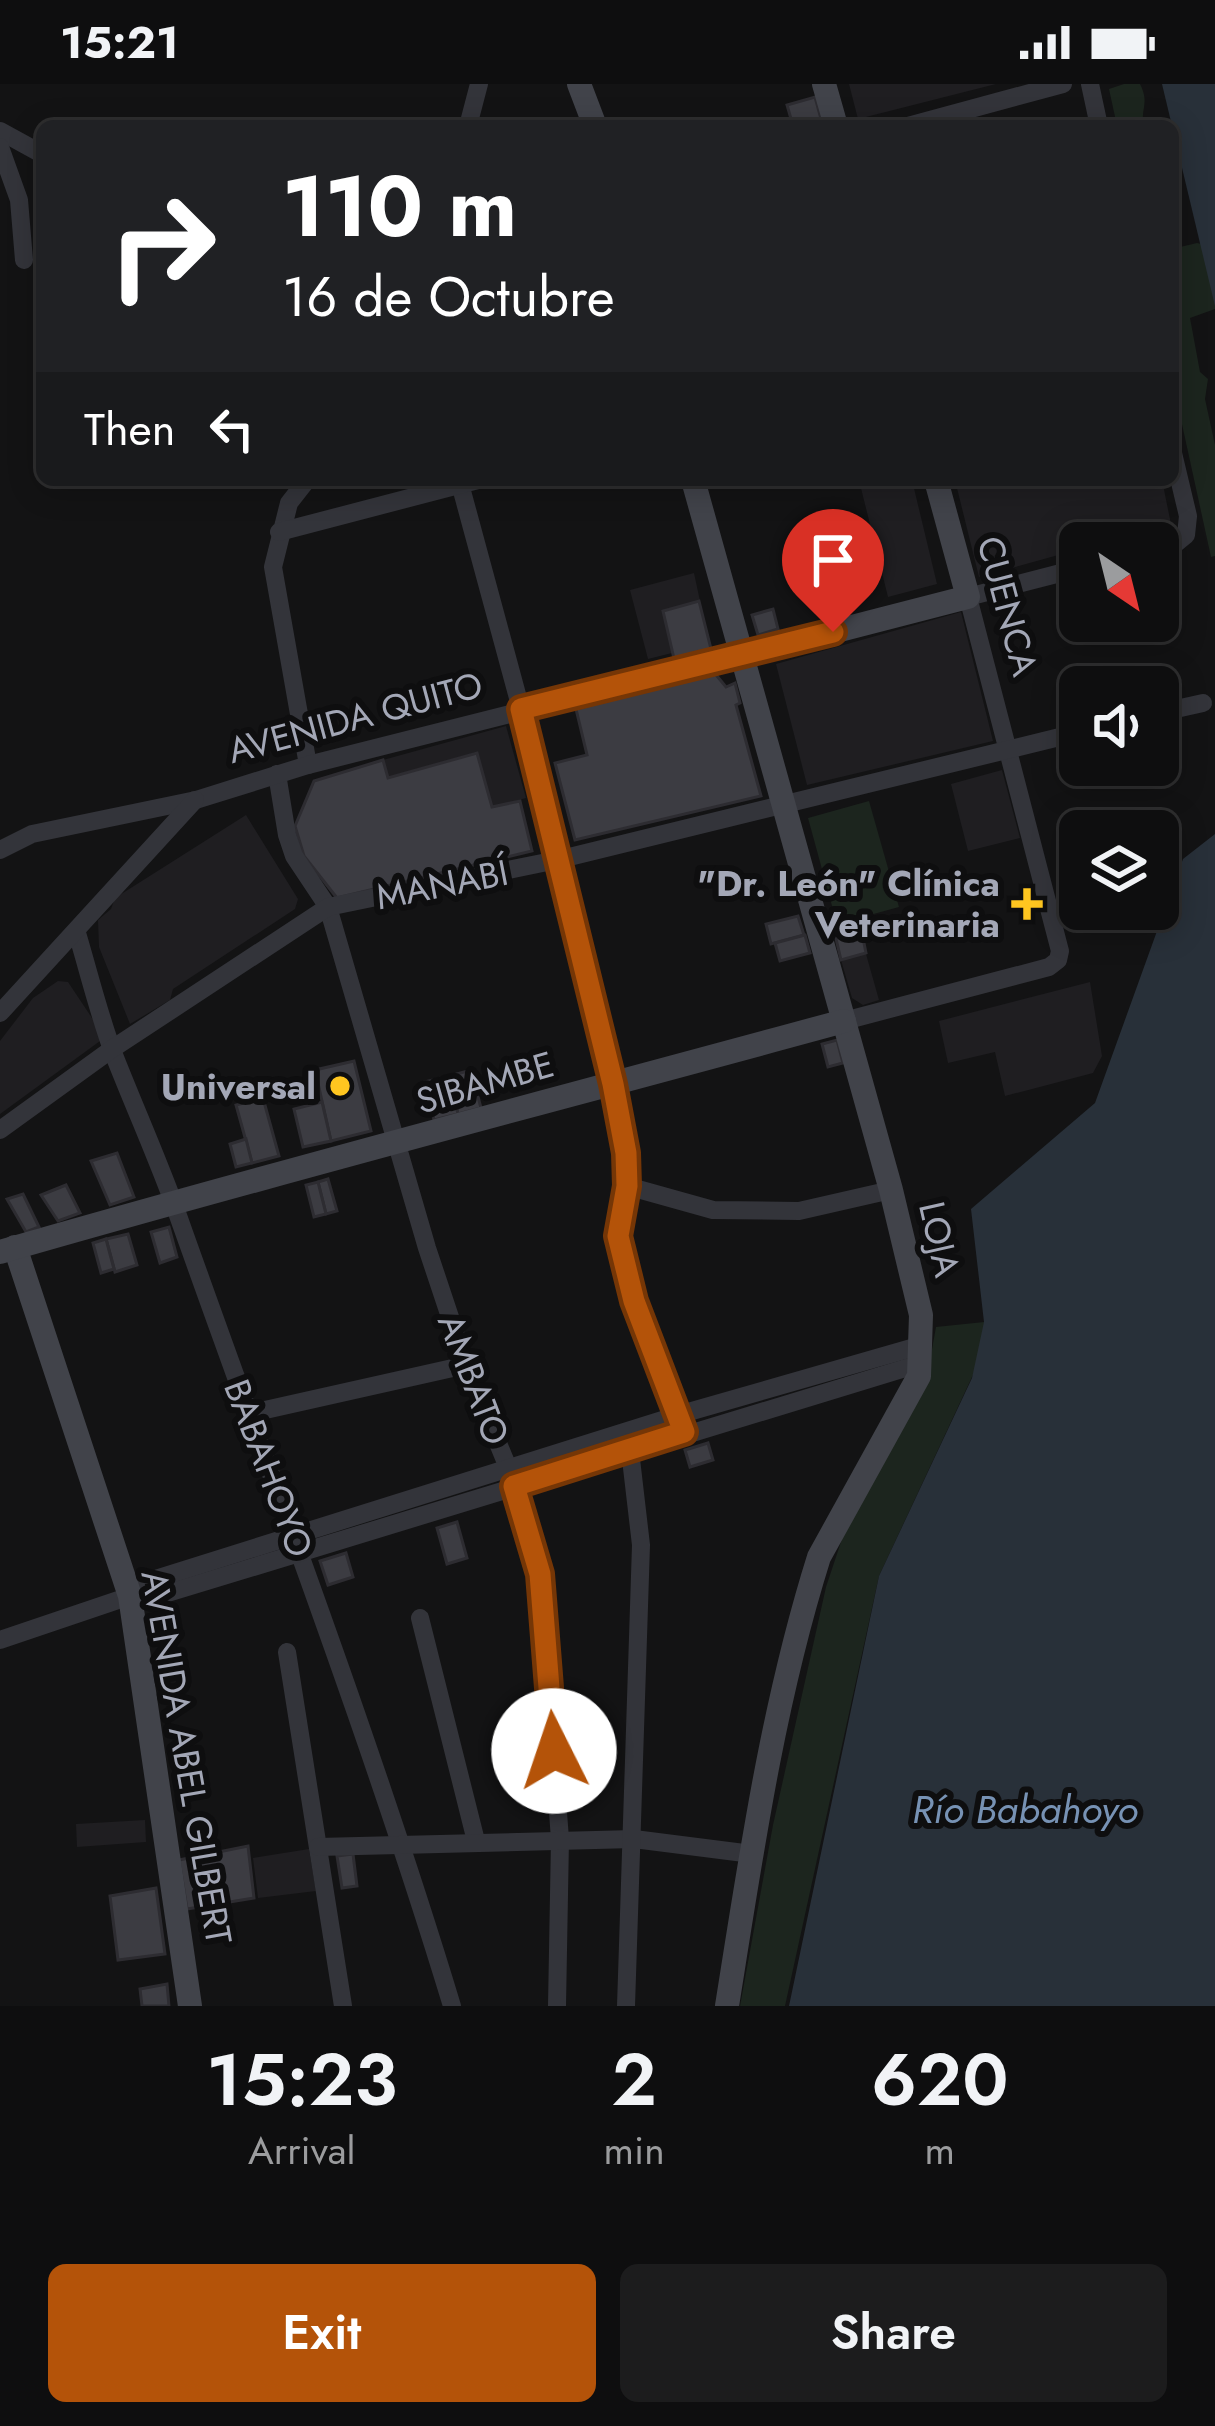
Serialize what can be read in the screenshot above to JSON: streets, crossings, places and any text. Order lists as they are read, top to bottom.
{
  "streets": {
    "street": [
      "CUENCA",
      "AVENIDA QUITO",
      "MANABÍ",
      "SIBAMBE",
      "LOJA",
      "AMBATO",
      "BABAHOYO",
      "AVENIDA ABEL GILBERT"
    ]
  },
  "crossings": [
    ["CUENCA", "AVENIDA QUITO"],
    ["CUENCA", "MANABÍ"],
    ["CUENCA", "SIBAMBE"],
    ["AVENIDA QUITO", "LOJA"],
    ["AVENIDA QUITO", "AMBATO"],
    ["MANABÍ", "LOJA"],
    ["MANABÍ", "AMBATO"],
    ["MANABÍ", "BABAHOYO"],
    ["SIBAMBE", "LOJA"],
    ["SIBAMBE", "AMBATO"],
    ["SIBAMBE", "BABAHOYO"],
    ["SIBAMBE", "AVENIDA ABEL GILBERT"]
  ],
  "water": ["Río Babahoyo"],
  "places": {
    "health": ["\"Dr. León\" Clínica Veterinaria"],
    "other": ["Universal"]
  },
  "north": "bottom right",
  "page": {
    "status": "15:21",
    "turn": ["110 m", "16 de Octubre"],
    "then": "Then",
    "eta": [
      "15:23",
      "Arrival",
      "2",
      "min",
      "620",
      "m"
    ],
    "buttons": ["Exit", "Share"]
  }
}
